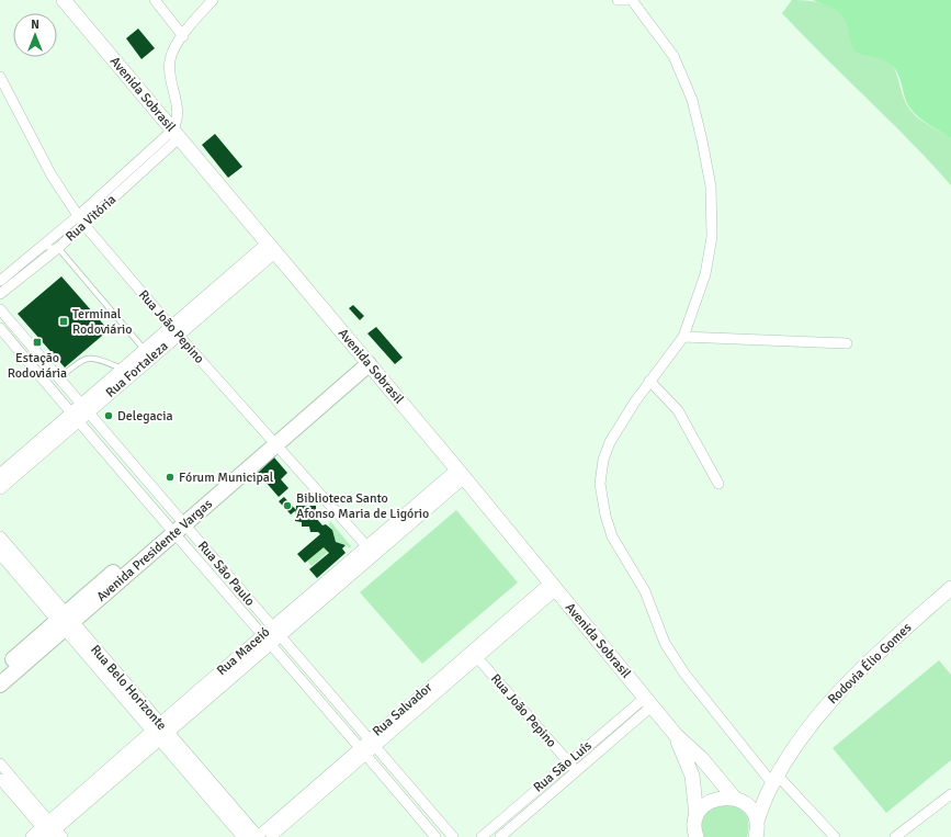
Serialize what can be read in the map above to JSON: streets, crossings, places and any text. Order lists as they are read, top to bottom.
{
  "streets": {
    "main road": ["Avenida Sobrasil", "Avenida Presidente Vargas", "Rodovia Élio Gomes"],
    "street": [
      "Rua Vitória",
      "Rua João Pepino",
      "Rua Fortaleza",
      "Rua São Paulo",
      "Rua Maceió",
      "Rua Belo Horizonte",
      "Rua Salvador",
      "Rua São Luís"
    ]
  },
  "crossings": [
    ["Avenida Sobrasil", "Rua Vitória"],
    ["Avenida Sobrasil", "Rua Fortaleza"],
    ["Avenida Sobrasil", "Avenida Presidente Vargas"],
    ["Avenida Sobrasil", "Rua Maceió"],
    ["Avenida Sobrasil", "Rodovia Élio Gomes"],
    ["Avenida Sobrasil", "Rua Salvador"],
    ["Avenida Sobrasil", "Rua São Luís"],
    ["Rua Vitória", "Rua João Pepino"],
    ["Rua João Pepino", "Rua Fortaleza"],
    ["Rua João Pepino", "Avenida Presidente Vargas"],
    ["Rua João Pepino", "Rua Maceió"],
    ["Rua João Pepino", "Rua Salvador"],
    ["Rua João Pepino", "Rua São Luís"],
    ["Rua Fortaleza", "Rua São Paulo"],
    ["Avenida Presidente Vargas", "Rua São Paulo"],
    ["Avenida Presidente Vargas", "Rua Belo Horizonte"],
    ["Rua São Paulo", "Rua Maceió"],
    ["Rua São Paulo", "Rua Salvador"],
    ["Rua Maceió", "Rua Belo Horizonte"],
    ["Rua Belo Horizonte", "Rua Salvador"]
  ],
  "places": {
    "transit": ["Terminal Rodoviário", "Estação Rodoviária"],
    "other": ["Delegacia", "Fórum Municipal", "Biblioteca Santo Afonso Maria de Ligório"]
  },
  "north": "top"
}
